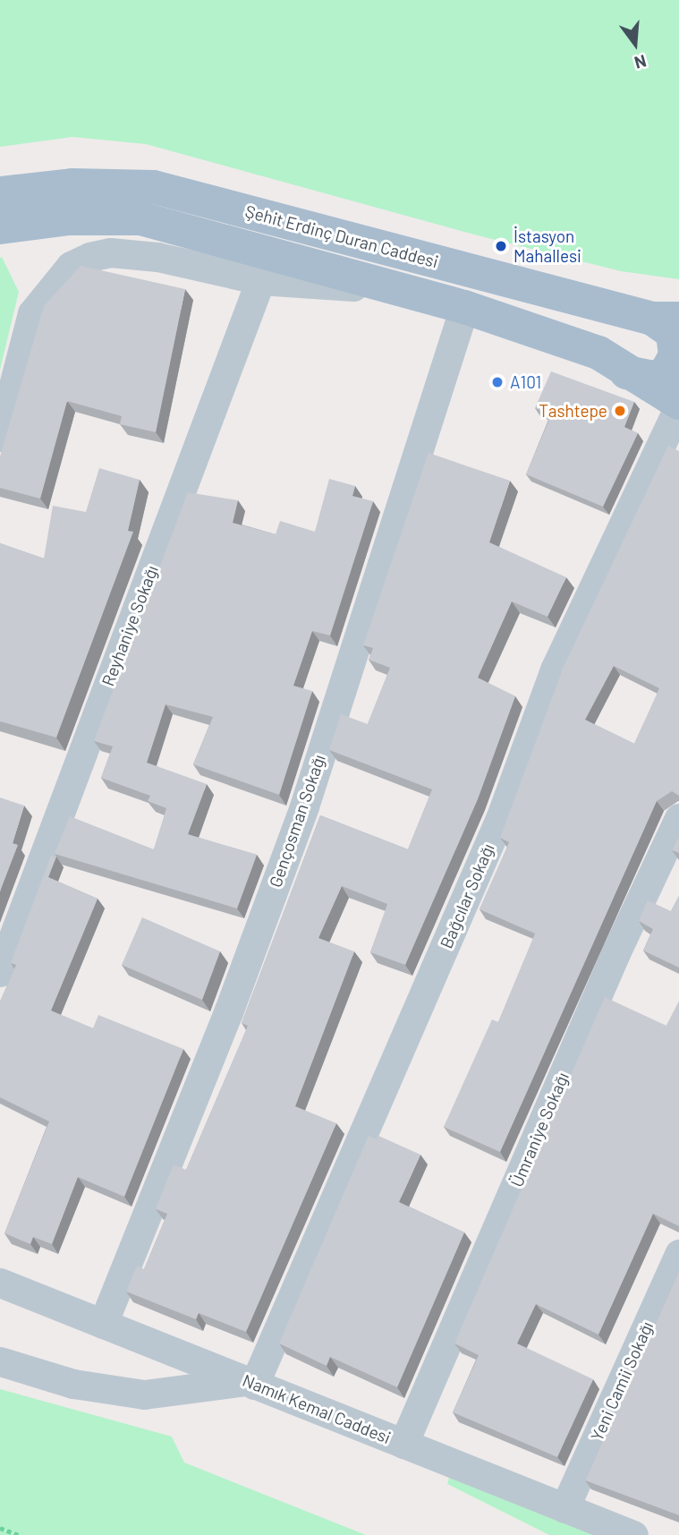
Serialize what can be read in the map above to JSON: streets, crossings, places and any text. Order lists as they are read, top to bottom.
{
  "streets": {
    "main road": ["Şehit Erdinç Duran Caddesi"],
    "street": [
      "Reyhaniye Sokağı",
      "Gençosman Sokağı",
      "Bağcılar Sokağı",
      "Ümraniye Sokağı",
      "Yeni Camii Sokağı",
      "Namık Kemal Caddesi"
    ]
  },
  "crossings": [
    ["Şehit Erdinç Duran Caddesi", "Gençosman Sokağı"],
    ["Şehit Erdinç Duran Caddesi", "Bağcılar Sokağı"],
    ["Gençosman Sokağı", "Namık Kemal Caddesi"],
    ["Bağcılar Sokağı", "Namık Kemal Caddesi"],
    ["Ümraniye Sokağı", "Namık Kemal Caddesi"],
    ["Yeni Camii Sokağı", "Namık Kemal Caddesi"]
  ],
  "places": ["İstasyon Mahallesi", "A101", "Tashtepe"],
  "north": "bottom"
}
